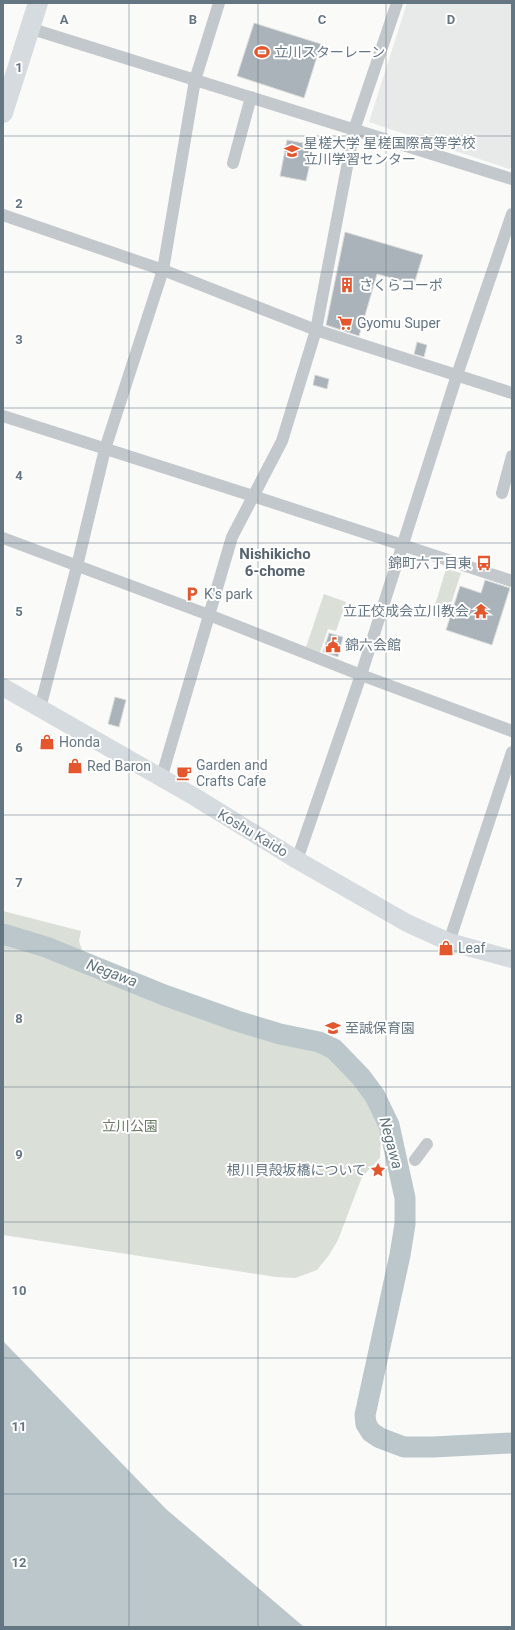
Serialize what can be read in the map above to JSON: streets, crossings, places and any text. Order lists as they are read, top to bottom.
{
  "streets": {
    "main road": ["Koshu Kaido"]
  },
  "districts": ["Nishikicho 6-chome"],
  "water": ["Negawa"],
  "parks": ["立川公園"],
  "places": {
    "sports": ["立川スターレーン"],
    "school or university": ["星槎大学 星槎国際高等学校 立川学習センター", "至誠保育園"],
    "building": ["さくらコーポ"],
    "supermarket": ["Gyomu Super"],
    "bus stop": ["錦町六丁目東"],
    "parking": ["K's park"],
    "temple": ["立正佼成会立川教会"],
    "public building": ["錦六会館"],
    "shop": ["Honda", "Red Baron", "Leaf"],
    "cafe": ["Garden and Crafts Cafe"],
    "place": ["根川貝殻坂橋について"]
  },
  "grid": {
    "columns": [
      "A",
      "B",
      "C",
      "D"
    ],
    "rows": [
      "1",
      "2",
      "3",
      "4",
      "5",
      "6",
      "7",
      "8",
      "9",
      "10",
      "11",
      "12"
    ]
  }
}
